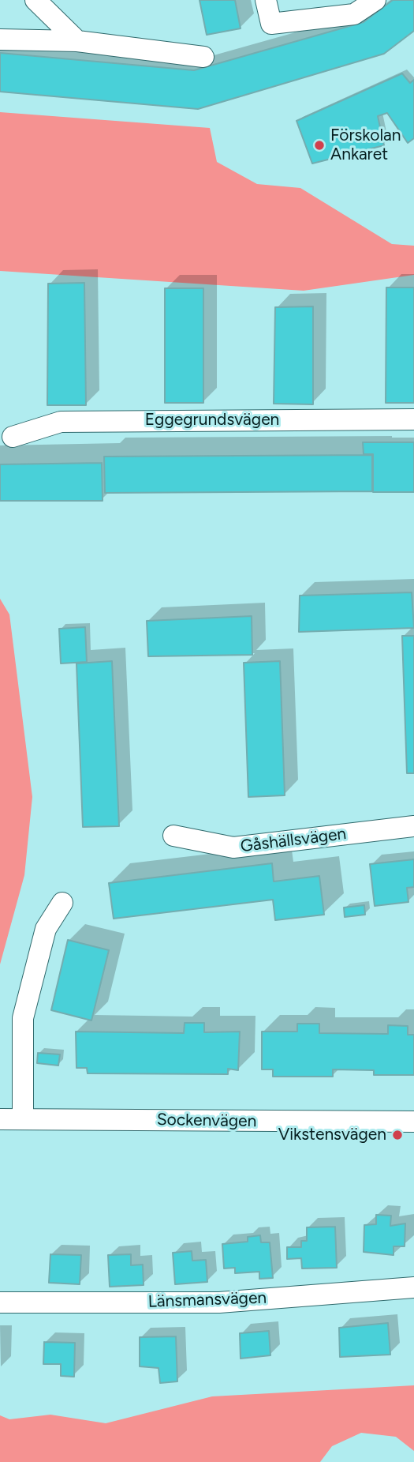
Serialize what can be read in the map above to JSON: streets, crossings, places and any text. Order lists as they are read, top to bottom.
{
  "streets": {
    "street": [
      "Eggegrundsvägen",
      "Gåshällsvägen",
      "Sockenvägen",
      "Länsmansvägen"
    ]
  },
  "places": ["Förskolan Ankaret", "Vikstensvägen"]
}
